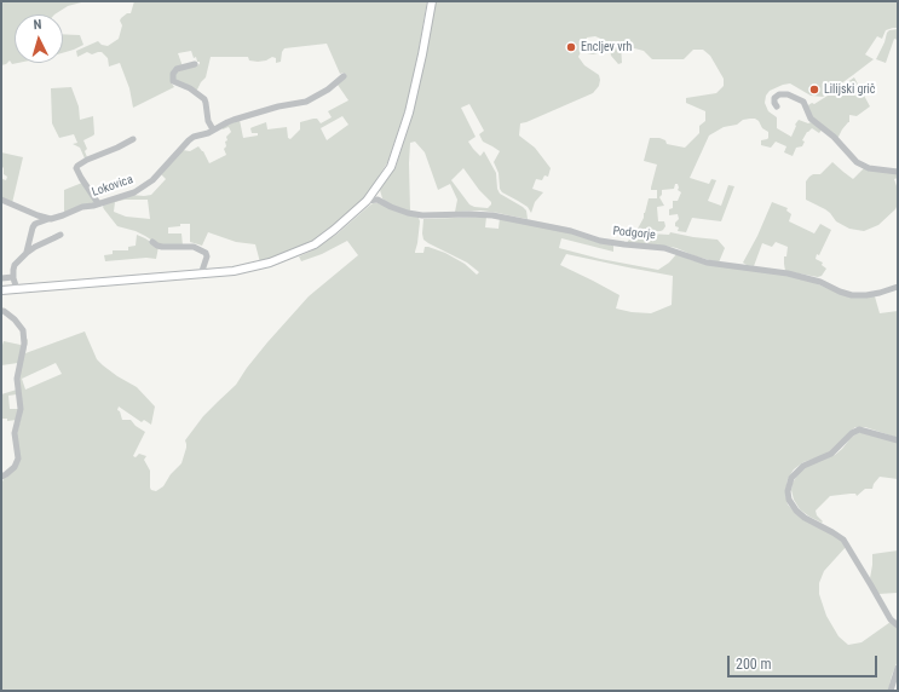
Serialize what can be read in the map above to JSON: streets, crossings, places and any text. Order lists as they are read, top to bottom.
{
  "streets": {
    "street": ["Lokovica", "Podgorje"]
  },
  "places": ["Encljev vrh", "Lilijski grič"],
  "scale_bar": "200 m",
  "north": "top"
}
